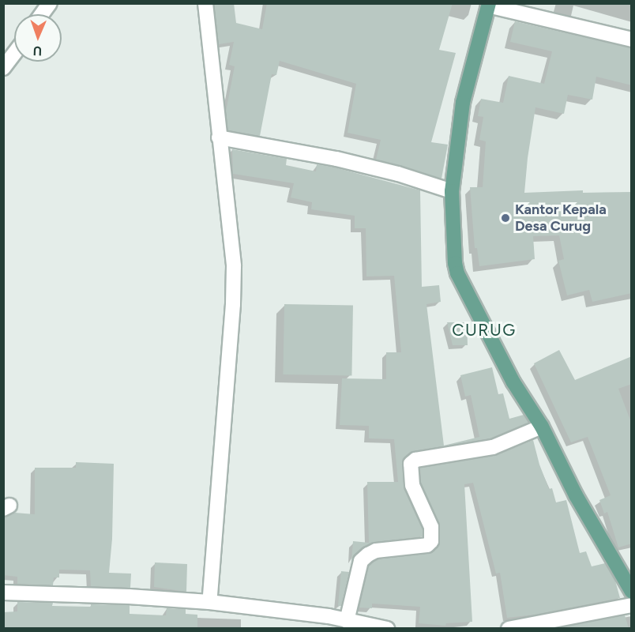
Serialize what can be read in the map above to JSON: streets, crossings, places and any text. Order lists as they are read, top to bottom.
{
  "districts": ["CURUG"],
  "places": ["Kantor Kepala Desa Curug"],
  "north": "bottom"
}
